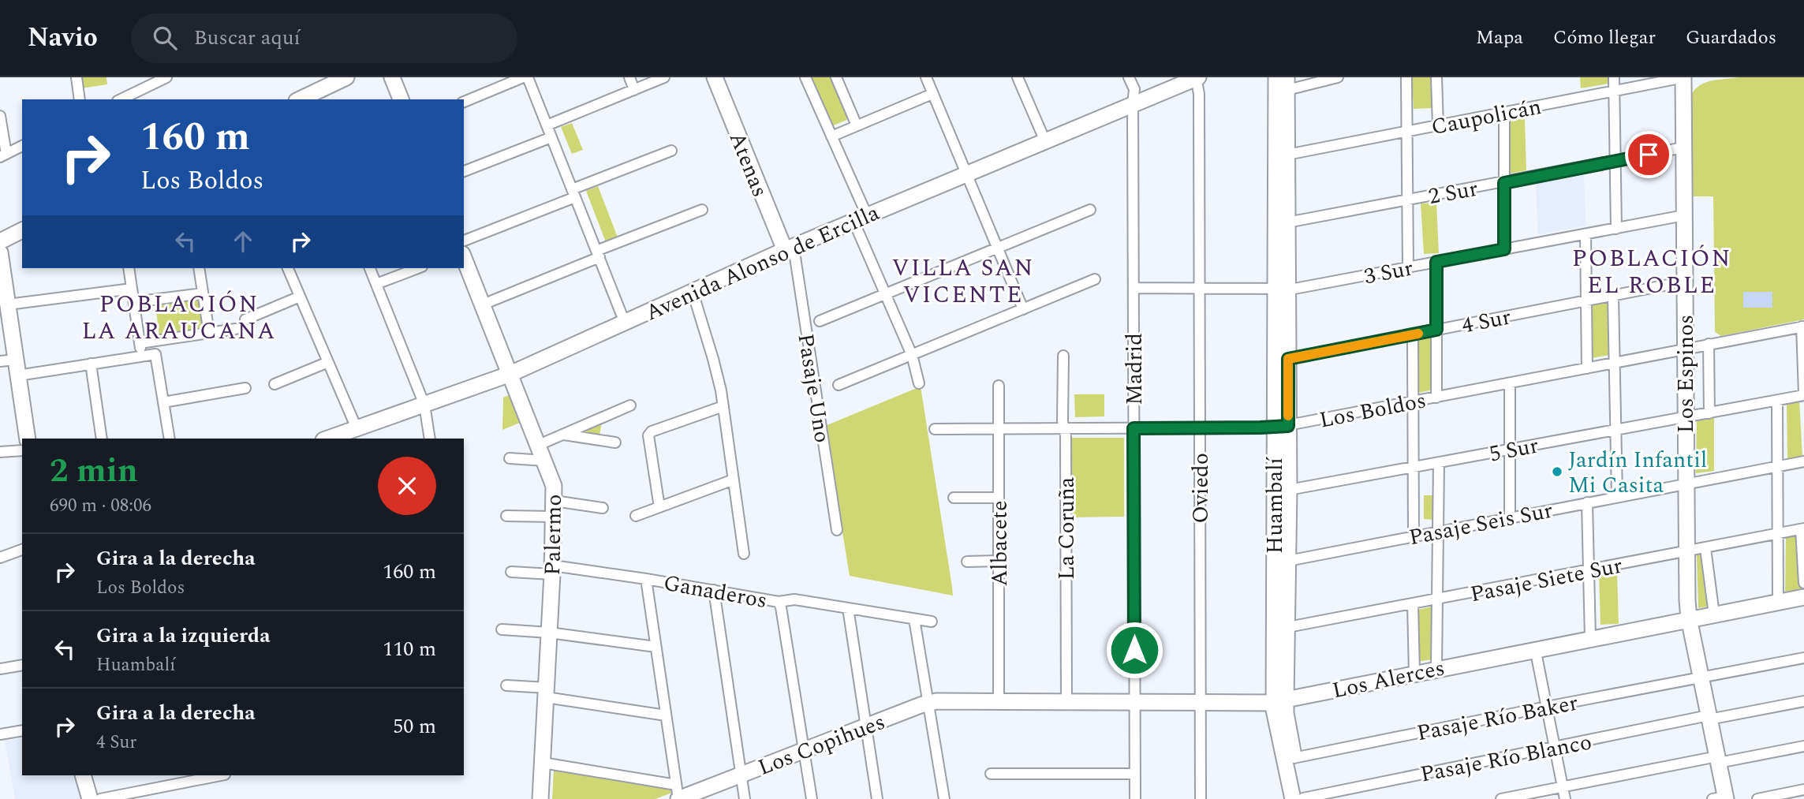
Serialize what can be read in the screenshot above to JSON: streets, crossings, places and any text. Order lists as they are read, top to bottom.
{
  "streets": {
    "street": [
      "Caupolicán",
      "Atenas",
      "2 Sur",
      "Avenida Alonso de Ercilla",
      "3 Sur",
      "4 Sur",
      "Madrid",
      "Los Espinos",
      "Pasaje Uno",
      "Los Boldos",
      "5 Sur",
      "Oviedo",
      "Huambalí",
      "Pasaje Seis Sur",
      "La Coruña",
      "Palermo",
      "Albacete",
      "Pasaje Siete Sur",
      "Ganaderos",
      "Los Alerces",
      "Pasaje Río Baker",
      "Los Copihues",
      "Pasaje Río Blanco"
    ]
  },
  "crossings": [
    ["Caupolicán", "Los Espinos"],
    ["Caupolicán", "Huambalí"],
    ["Atenas", "Avenida Alonso de Ercilla"],
    ["Atenas", "Pasaje Uno"],
    ["2 Sur", "Los Espinos"],
    ["2 Sur", "Huambalí"],
    ["Avenida Alonso de Ercilla", "Madrid"],
    ["Avenida Alonso de Ercilla", "Pasaje Uno"],
    ["Avenida Alonso de Ercilla", "Oviedo"],
    ["Avenida Alonso de Ercilla", "Palermo"],
    ["3 Sur", "Madrid"],
    ["3 Sur", "Los Espinos"],
    ["3 Sur", "Oviedo"],
    ["3 Sur", "Huambalí"],
    ["4 Sur", "Los Espinos"],
    ["4 Sur", "Huambalí"],
    ["Madrid", "Los Boldos"],
    ["Madrid", "Los Alerces"],
    ["Los Espinos", "Los Boldos"],
    ["Los Espinos", "5 Sur"],
    ["Los Espinos", "Pasaje Seis Sur"],
    ["Los Espinos", "Pasaje Siete Sur"],
    ["Los Espinos", "Los Alerces"],
    ["Los Espinos", "Pasaje Río Baker"],
    ["Los Espinos", "Pasaje Río Blanco"],
    ["Los Boldos", "Oviedo"],
    ["Los Boldos", "Huambalí"],
    ["Los Boldos", "La Coruña"],
    ["Los Boldos", "Albacete"],
    ["5 Sur", "Huambalí"],
    ["Oviedo", "Los Alerces"],
    ["Huambalí", "Pasaje Seis Sur"],
    ["Huambalí", "Pasaje Siete Sur"],
    ["Huambalí", "Los Alerces"],
    ["Huambalí", "Pasaje Río Baker"],
    ["Huambalí", "Pasaje Río Blanco"],
    ["La Coruña", "Los Alerces"],
    ["Palermo", "Ganaderos"],
    ["Albacete", "Los Alerces"],
    ["Ganaderos", "Los Copihues"],
    ["Los Alerces", "Los Copihues"]
  ],
  "districts": ["POBLACIÓN EL ROBLE", "VILLA SAN VICENTE", "POBLACIÓN LA ARAUCANA"],
  "places": ["Jardín Infantil Mi Casita"],
  "page": {
    "header": "Navio",
    "search": "Buscar aquí",
    "nav": ["Mapa", "Cómo llegar", "Guardados"],
    "turn": ["160 m", "Los Boldos"],
    "heading": ["2 min", "690 m · 08:06"],
    "list": [
      {
        "name": "Gira a la derecha",
        "note": "Los Boldos",
        "value": "160 m"
      },
      {
        "name": "Gira a la izquierda",
        "note": "Huambalí",
        "value": "110 m"
      },
      {
        "name": "Gira a la derecha",
        "note": "4 Sur",
        "value": "50 m"
      }
    ]
  }
}
